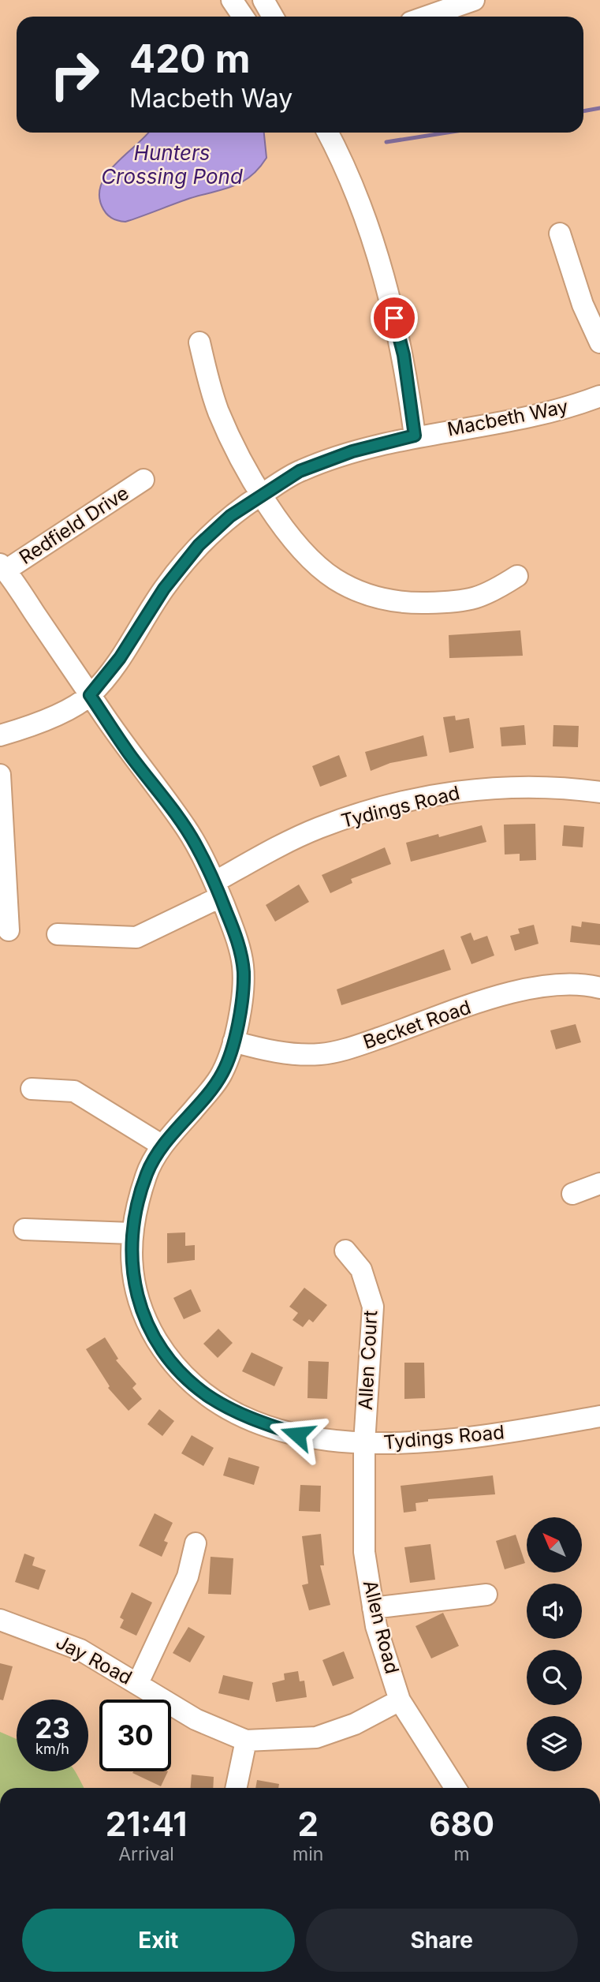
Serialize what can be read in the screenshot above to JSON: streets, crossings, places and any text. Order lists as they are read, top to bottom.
{
  "streets": {
    "street": [
      "Macbeth Way",
      "Redfield Drive",
      "Tydings Road",
      "Becket Road",
      "Allen Court",
      "Allen Road",
      "Jay Road"
    ]
  },
  "crossings": [
    ["Macbeth Way", "Tydings Road"],
    ["Redfield Drive", "Tydings Road"],
    ["Tydings Road", "Becket Road"],
    ["Tydings Road", "Allen Court"],
    ["Tydings Road", "Allen Road"],
    ["Allen Court", "Allen Road"],
    ["Allen Road", "Jay Road"]
  ],
  "water": ["Hunters Crossing Pond"],
  "north": "top left",
  "page": {
    "turn": ["420 m", "Macbeth Way"],
    "speed": "23 km/h",
    "limit": "30",
    "eta": [
      "21:41",
      "Arrival",
      "2",
      "min",
      "680",
      "m"
    ],
    "buttons": ["Exit", "Share"]
  }
}
